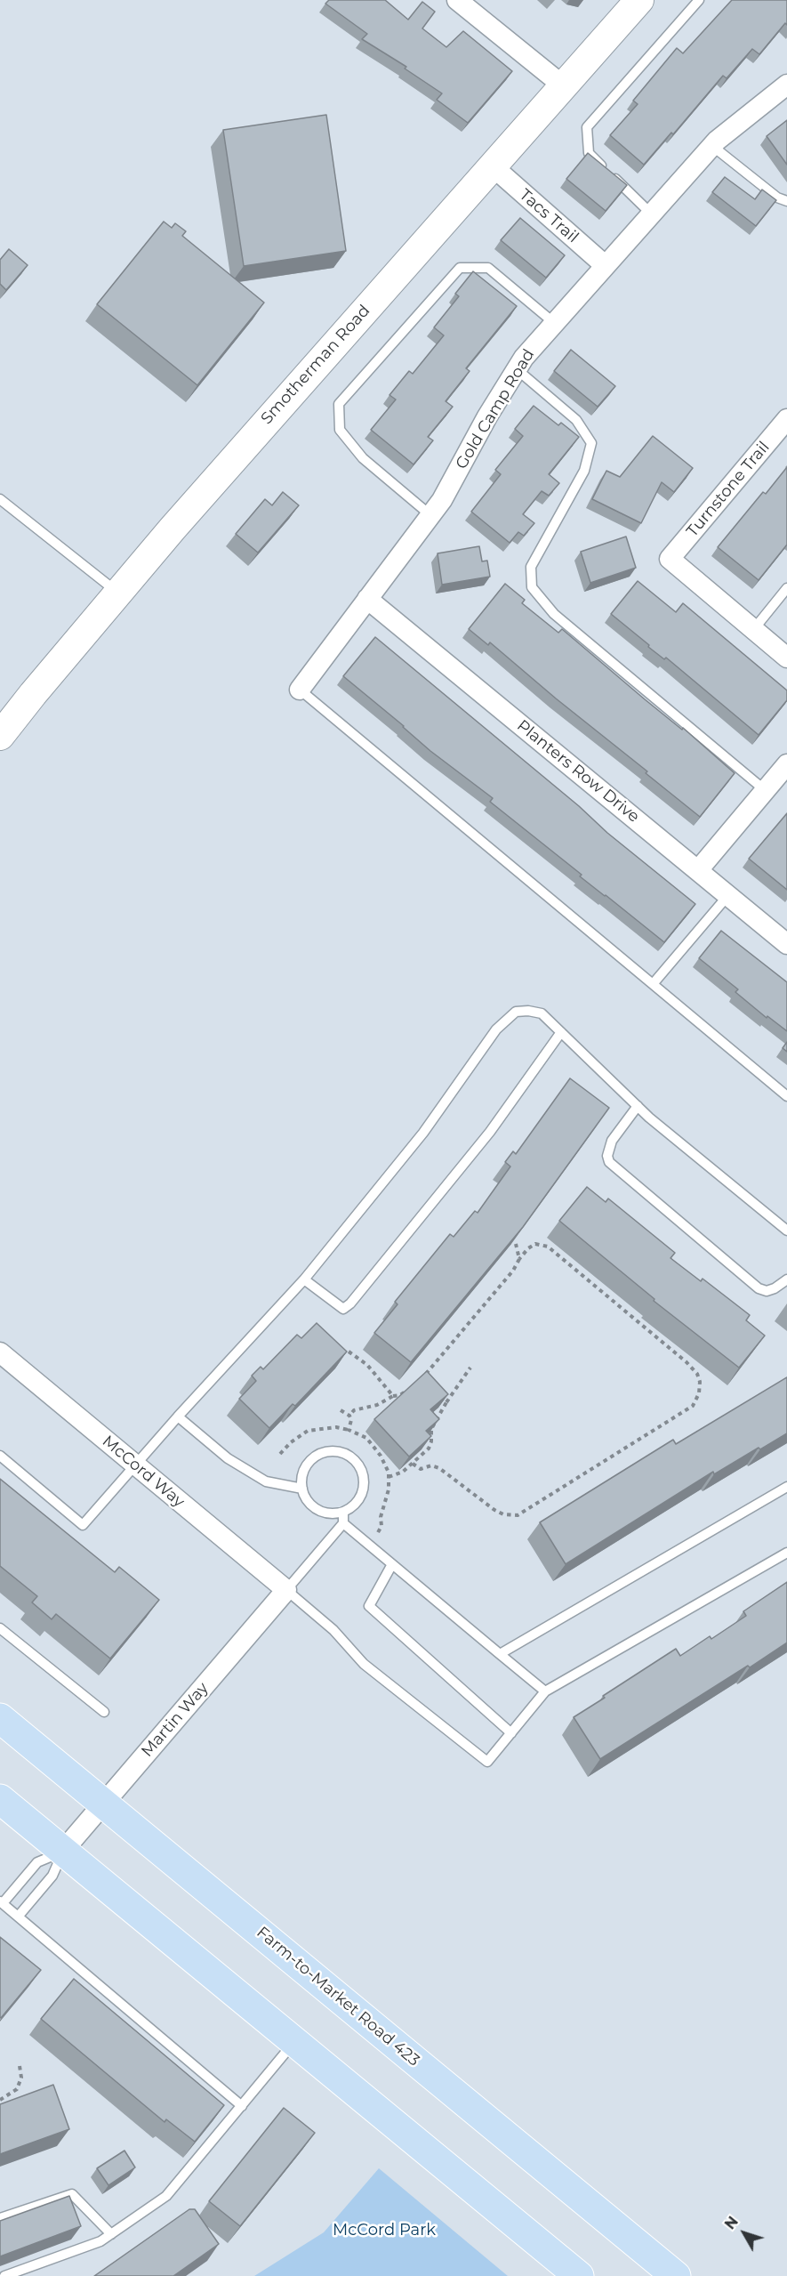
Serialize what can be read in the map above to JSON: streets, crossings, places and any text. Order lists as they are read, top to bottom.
{
  "streets": {
    "main road": ["Farm-to-Market Road 423"],
    "street": [
      "Tacs Trail",
      "Smotherman Road",
      "Gold Camp Road",
      "Turnstone Trail",
      "Planters Row Drive",
      "McCord Way",
      "Martin Way"
    ]
  },
  "crossings": [
    ["Tacs Trail", "Smotherman Road"],
    ["Tacs Trail", "Gold Camp Road"],
    ["Gold Camp Road", "Planters Row Drive"],
    ["McCord Way", "Martin Way"],
    ["Martin Way", "Farm-to-Market Road 423"]
  ],
  "parks": ["McCord Park"],
  "north": "top left"
}
